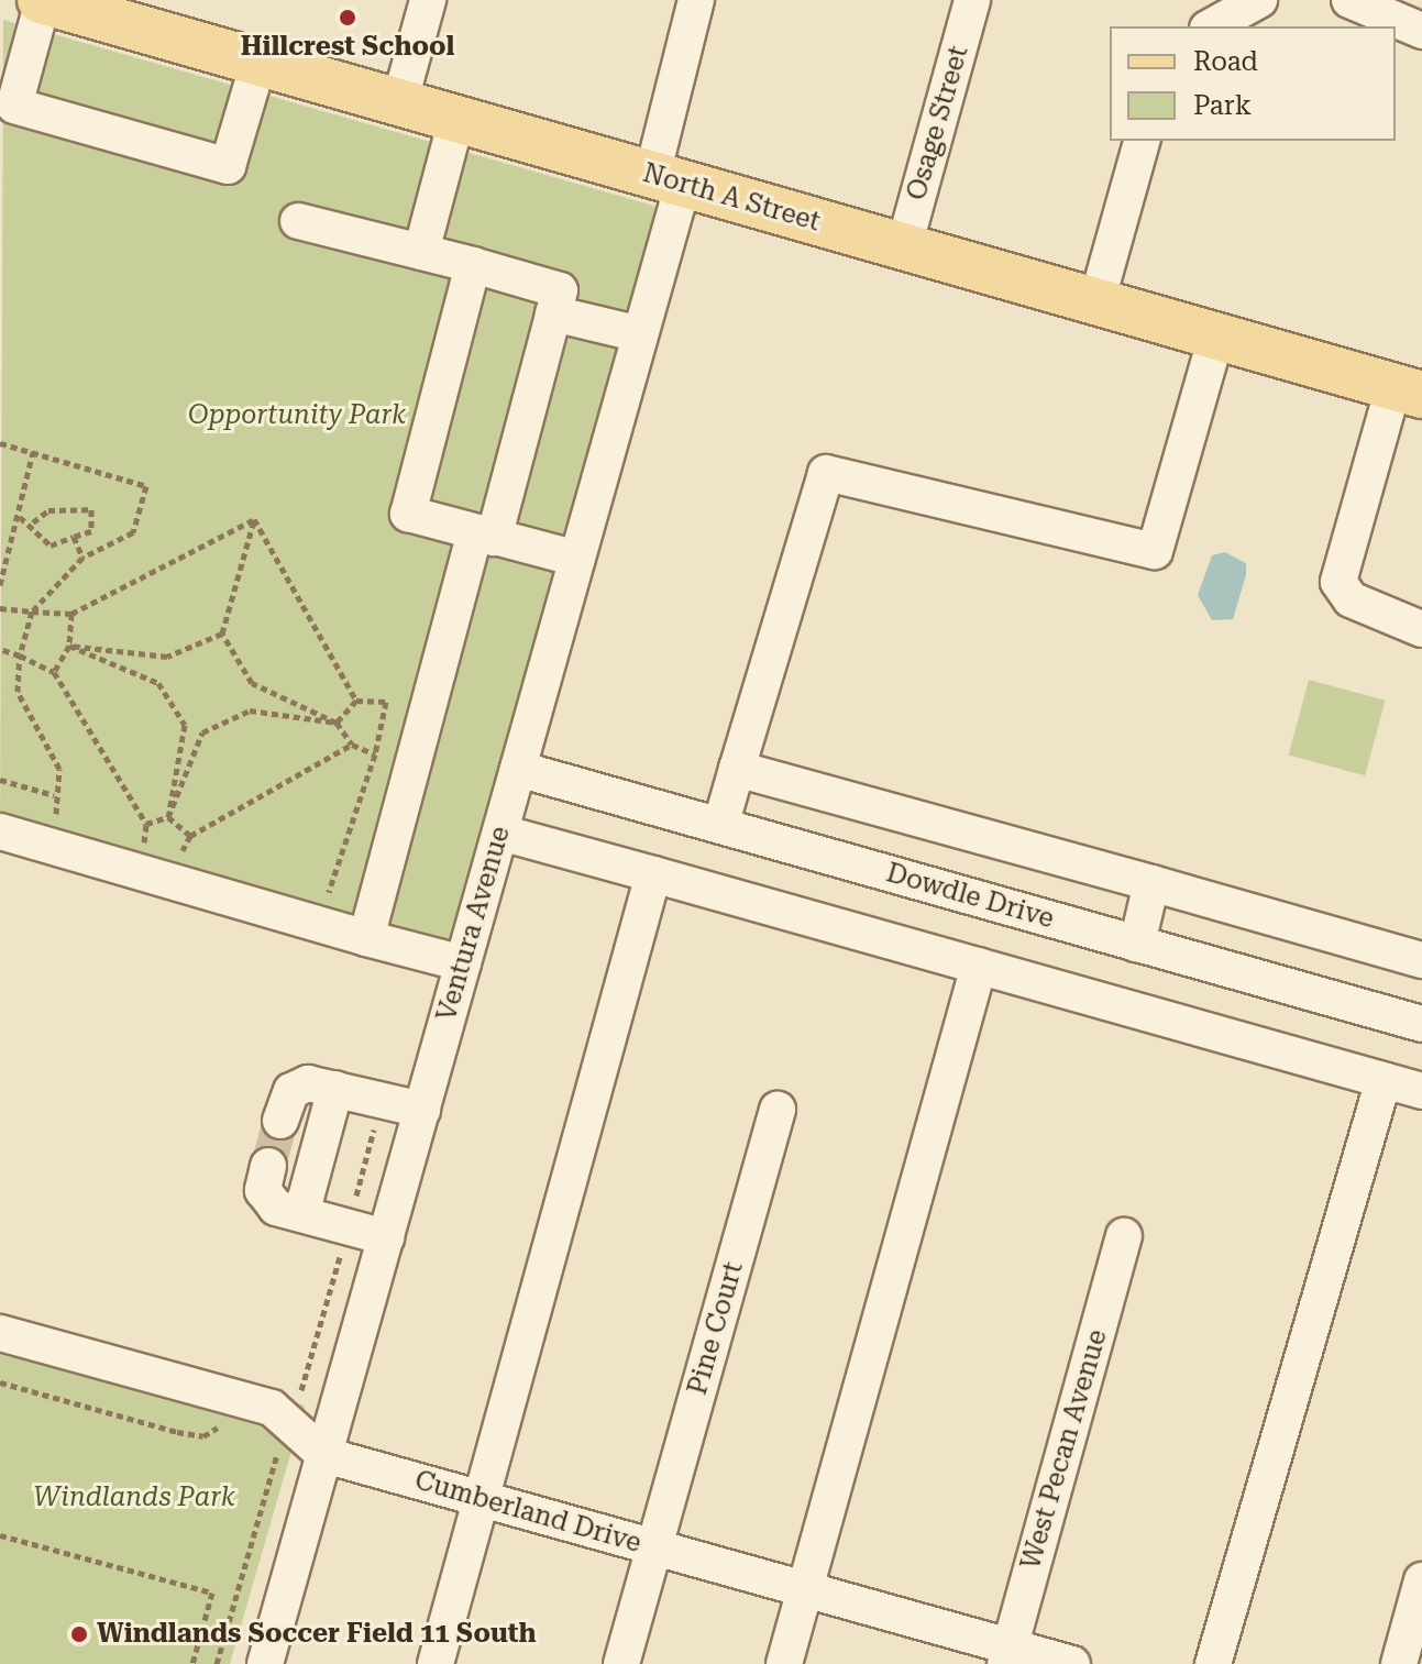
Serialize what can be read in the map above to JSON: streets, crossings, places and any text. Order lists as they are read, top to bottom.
{
  "streets": {
    "main road": ["North A Street"],
    "street": [
      "Osage Street",
      "Dowdle Drive",
      "Ventura Avenue",
      "Pine Court",
      "West Pecan Avenue",
      "Cumberland Drive"
    ]
  },
  "crossings": [
    ["Osage Street", "North A Street"],
    ["North A Street", "Ventura Avenue"],
    ["Dowdle Drive", "Ventura Avenue"],
    ["Ventura Avenue", "Cumberland Drive"],
    ["Pine Court", "Cumberland Drive"],
    ["West Pecan Avenue", "Cumberland Drive"]
  ],
  "parks": ["Opportunity Park", "Windlands Park"],
  "places": ["Hillcrest School", "Windlands Soccer Field 11 South"],
  "legend": ["Road", "Park"]
}
